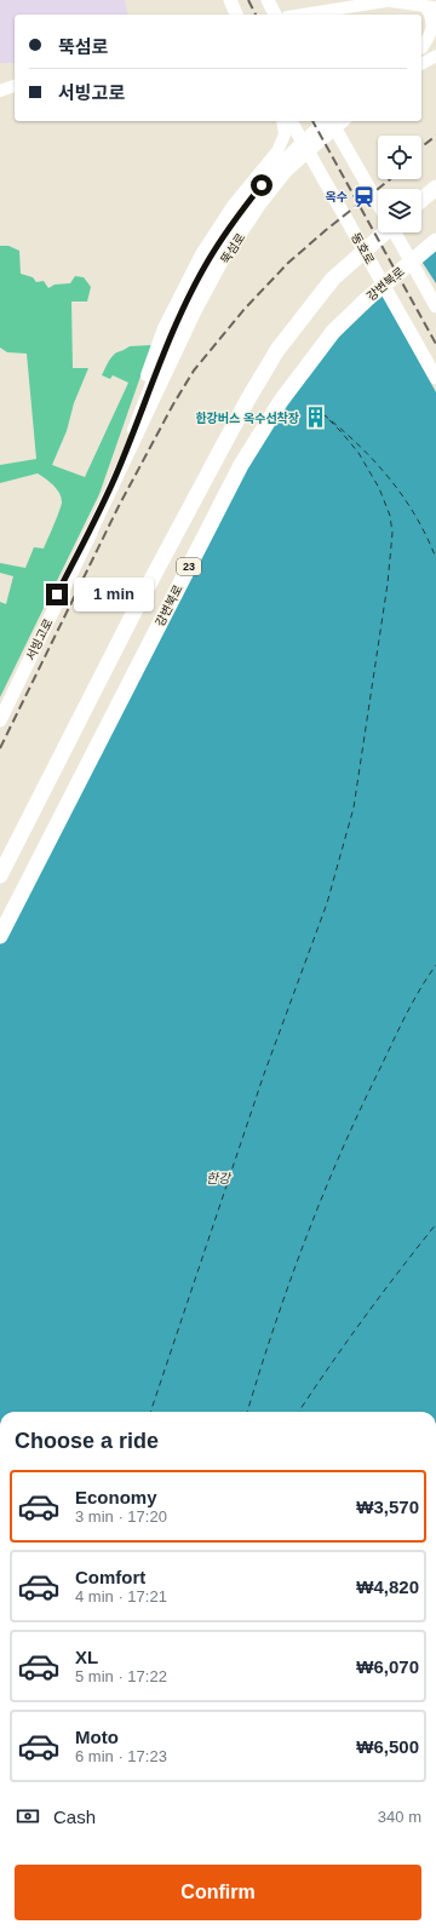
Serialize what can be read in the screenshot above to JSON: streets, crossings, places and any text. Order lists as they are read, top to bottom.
{
  "streets": {
    "highway": ["강변북로", "23"],
    "main road": ["뚝섬로", "동호로", "서빙고로"]
  },
  "crossings": [
    ["뚝섬로", "서빙고로"]
  ],
  "water": ["한강"],
  "places": {
    "station": ["옥수"],
    "building": ["한강버스 옥수선착장"]
  },
  "page": {
    "banner": ["뚝섬로", "서빙고로"],
    "bubble": "1 min",
    "heading": "Choose a ride",
    "list": [
      {
        "name": "Economy",
        "note": "3 min · 17:20",
        "value": "₩3,570"
      },
      {
        "name": "Comfort",
        "note": "4 min · 17:21",
        "value": "₩4,820"
      },
      {
        "name": "XL",
        "note": "5 min · 17:22",
        "value": "₩6,070"
      },
      {
        "name": "Moto",
        "note": "6 min · 17:23",
        "value": "₩6,500"
      }
    ],
    "pay": ["Cash", "340 m"],
    "buttons": "Confirm"
  }
}
